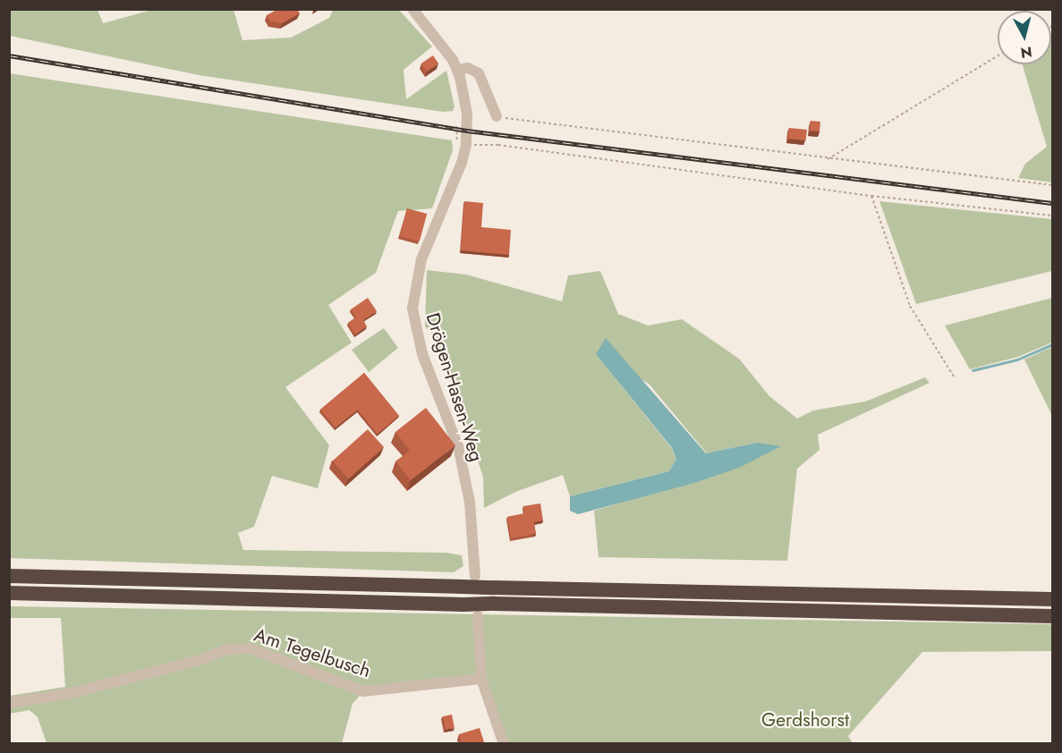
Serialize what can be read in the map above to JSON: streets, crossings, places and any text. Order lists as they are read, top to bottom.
{
  "streets": {
    "street": ["Drögen-Hasen-Weg", "Am Tegelbusch"]
  },
  "parks": ["Gerdshorst"],
  "north": "bottom"
}
